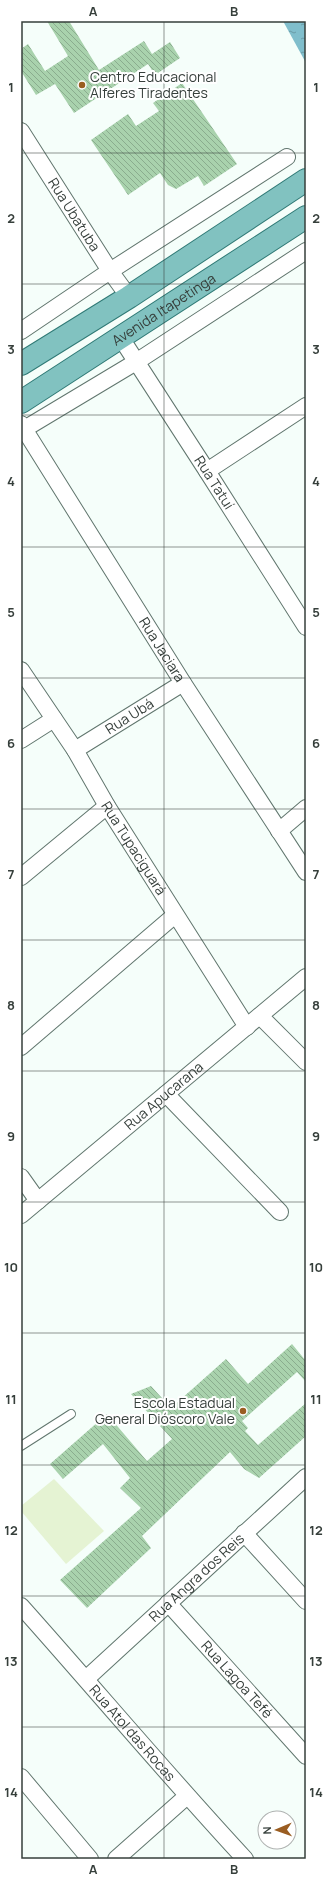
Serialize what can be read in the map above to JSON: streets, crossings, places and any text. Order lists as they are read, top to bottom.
{
  "streets": {
    "main road": ["Avenida Itapetinga"],
    "street": [
      "Rua Ubatuba",
      "Rua Tatuí",
      "Rua Jaciara",
      "Rua Ubá",
      "Rua Tupaciguará",
      "Rua Apucarana",
      "Rua Angra dos Reis",
      "Rua Lagoa Tefé",
      "Rua Atol das Rocas"
    ]
  },
  "crossings": [
    ["Avenida Itapetinga", "Rua Tatuí"],
    ["Avenida Itapetinga", "Rua Jaciara"],
    ["Rua Jaciara", "Rua Ubá"],
    ["Rua Ubá", "Rua Tupaciguará"],
    ["Rua Tupaciguará", "Rua Apucarana"],
    ["Rua Angra dos Reis", "Rua Lagoa Tefé"],
    ["Rua Angra dos Reis", "Rua Atol das Rocas"]
  ],
  "places": ["Centro Educacional Alferes Tiradentes", "Escola Estadual General Dióscoro Vale"],
  "north": "left",
  "grid": {
    "columns": ["A", "B"],
    "rows": [
      "1",
      "2",
      "3",
      "4",
      "5",
      "6",
      "7",
      "8",
      "9",
      "10",
      "11",
      "12",
      "13",
      "14"
    ]
  }
}
